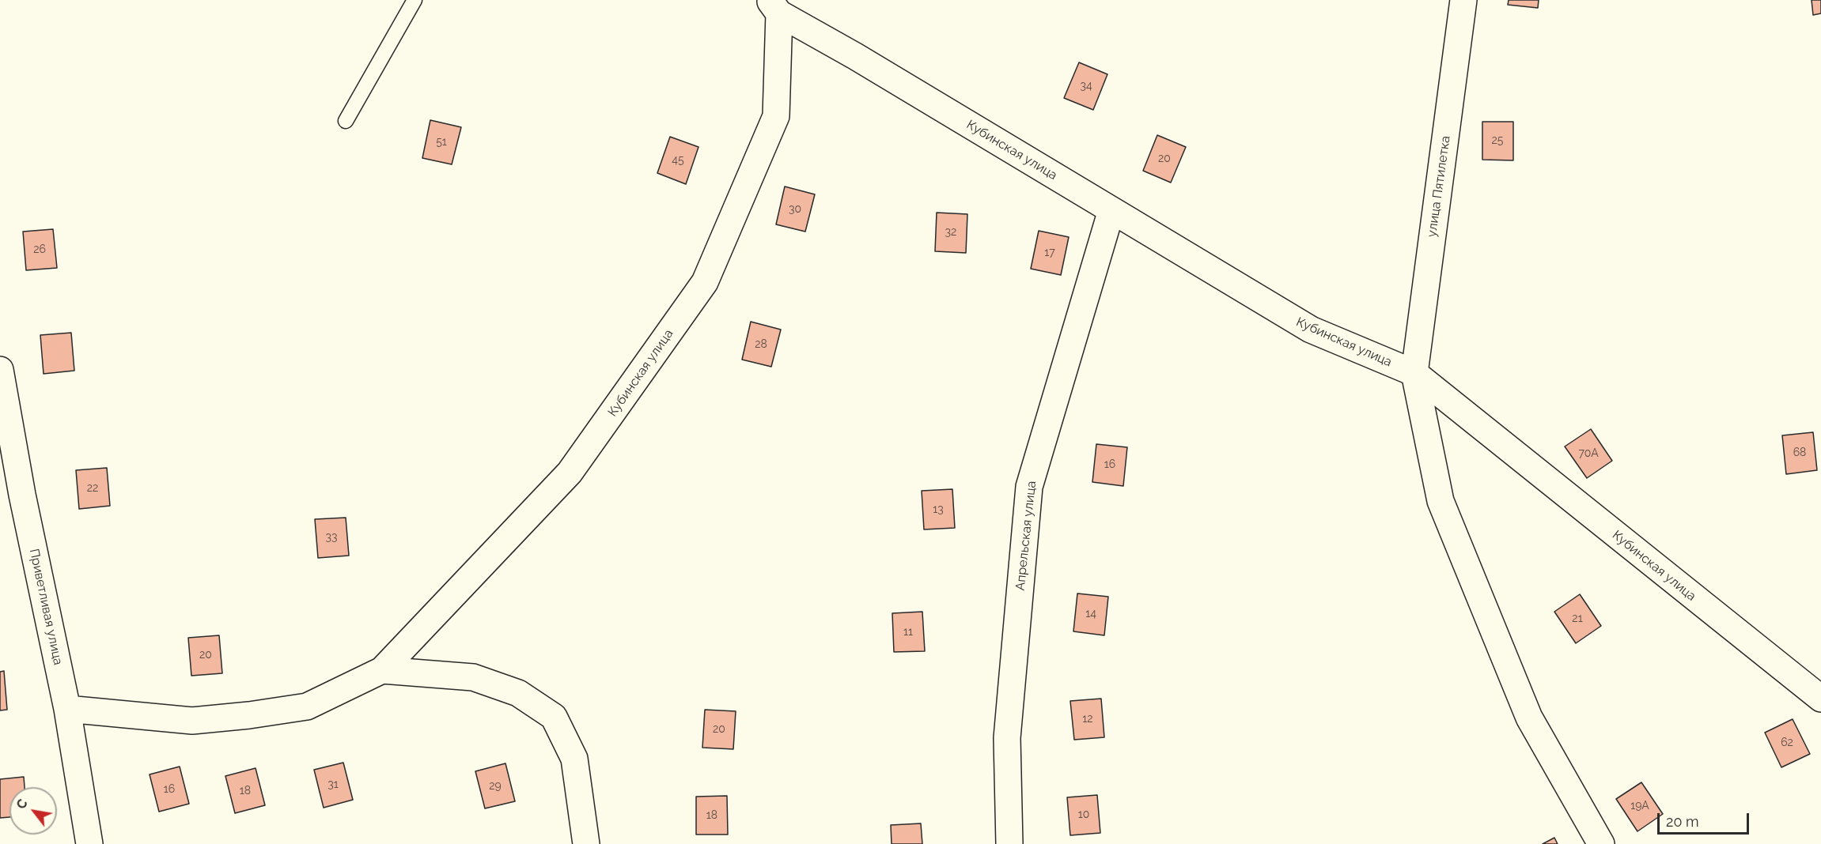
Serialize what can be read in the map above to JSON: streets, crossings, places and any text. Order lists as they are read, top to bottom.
{
  "streets": {
    "street": [
      "Кубинская улица",
      "улица Пятилетка",
      "Апрельская улица",
      "Приветливая улица"
    ]
  },
  "crossings": [
    ["Кубинская улица", "улица Пятилетка"],
    ["Кубинская улица", "Апрельская улица"]
  ],
  "house_numbers": [
    "34",
    "25",
    "51",
    "20",
    "45",
    "30",
    "32",
    "26",
    "17",
    "28",
    "68",
    "70А",
    "16",
    "22",
    "13",
    "33",
    "14",
    "21",
    "11",
    "20",
    "12",
    "20",
    "62",
    "31",
    "29",
    "16",
    "18",
    "19А",
    "10",
    "18"
  ],
  "scale_bar": "20 m",
  "north": "top left"
}
